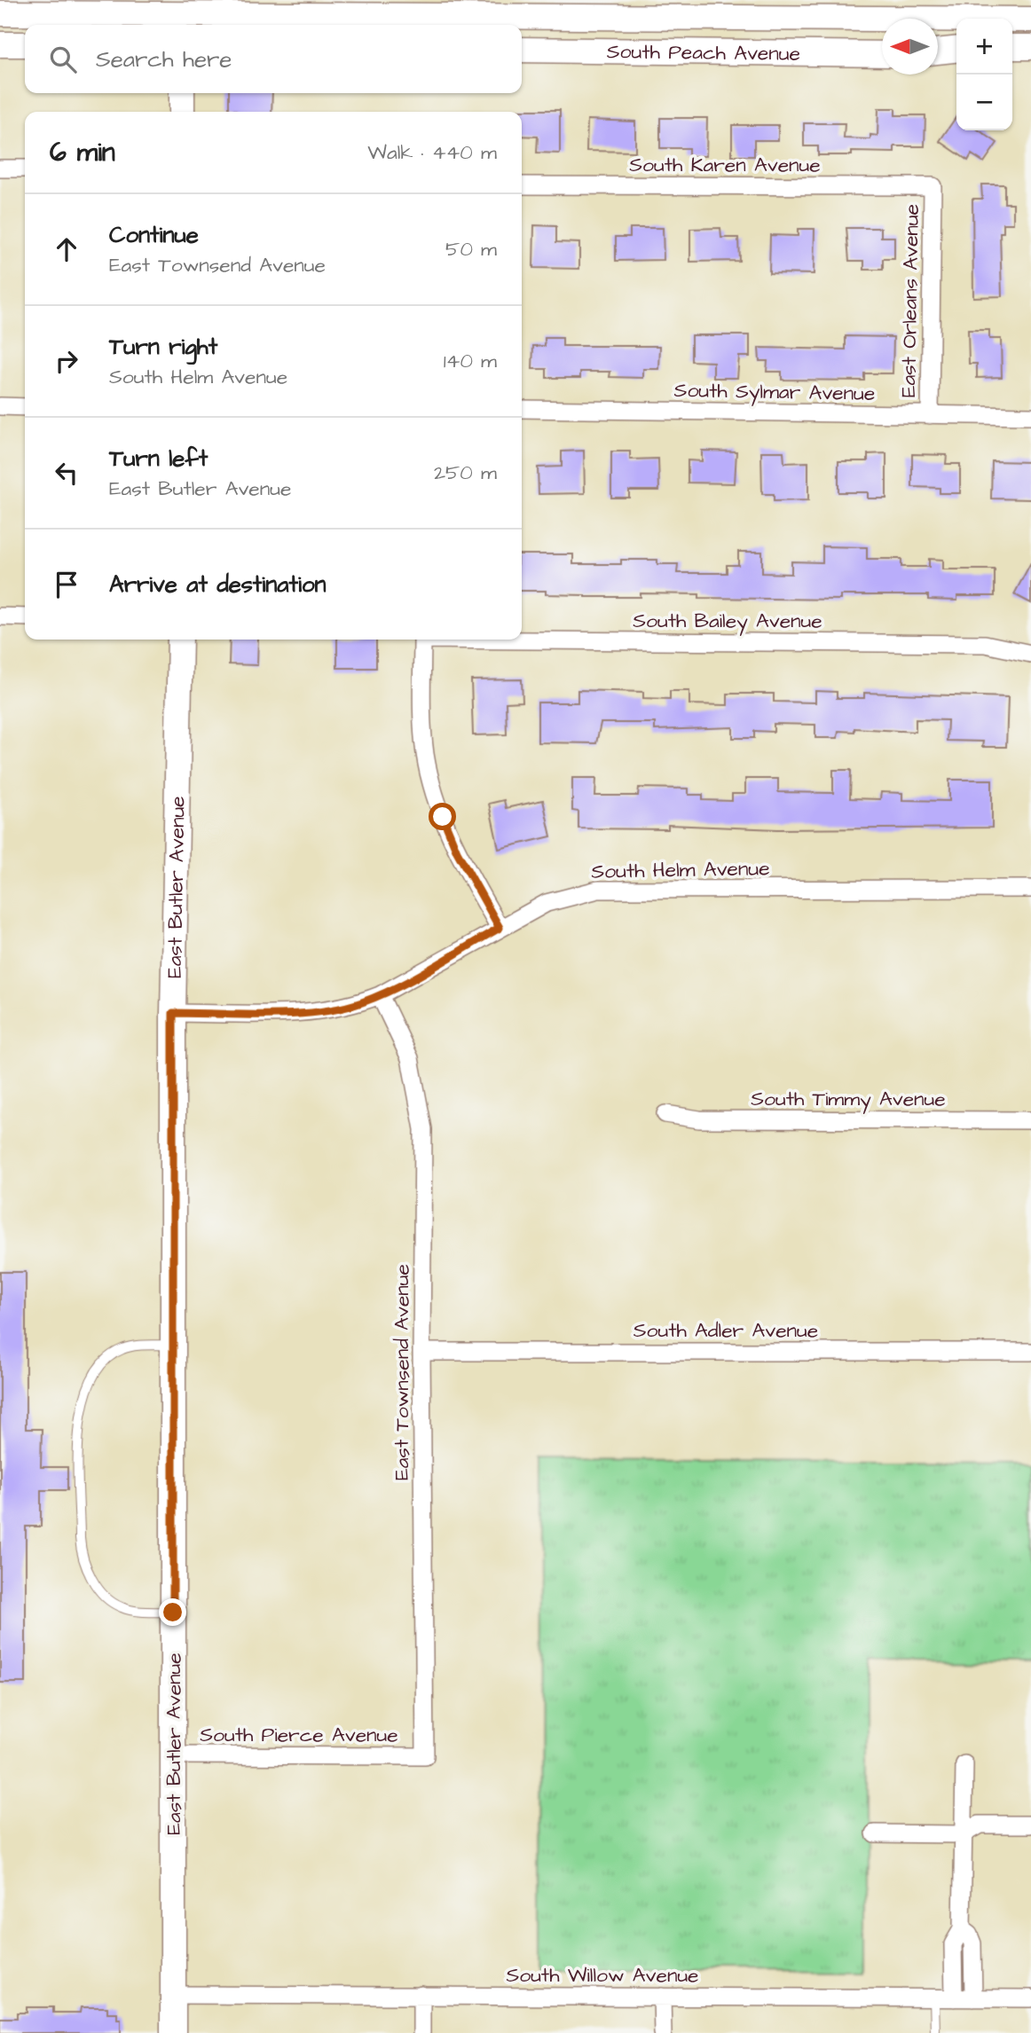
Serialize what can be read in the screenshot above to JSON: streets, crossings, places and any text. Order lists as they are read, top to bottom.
{
  "streets": {
    "main road": ["South Peach Avenue", "East Butler Avenue"],
    "street": [
      "South Karen Avenue",
      "East Orleans Avenue",
      "South Sylmar Avenue",
      "South Bailey Avenue",
      "South Helm Avenue",
      "South Timmy Avenue",
      "South Adler Avenue",
      "East Townsend Avenue",
      "South Pierce Avenue",
      "South Willow Avenue"
    ]
  },
  "crossings": [
    ["South Karen Avenue", "East Orleans Avenue"],
    ["East Orleans Avenue", "South Sylmar Avenue"],
    ["South Helm Avenue", "East Butler Avenue"],
    ["South Helm Avenue", "East Townsend Avenue"],
    ["East Butler Avenue", "South Pierce Avenue"],
    ["East Butler Avenue", "South Willow Avenue"],
    ["South Adler Avenue", "East Townsend Avenue"],
    ["East Townsend Avenue", "South Pierce Avenue"]
  ],
  "north": "left",
  "page": {
    "map_buttons": ["+", "−"],
    "search": "Search here",
    "heading": ["6 min", "Walk · 440 m"],
    "list": [
      ["Continue", "East Townsend Avenue", "50 m"],
      ["Turn right", "South Helm Avenue", "140 m"],
      ["Turn left", "East Butler Avenue", "250 m"],
      "Arrive at destination"
    ]
  }
}
